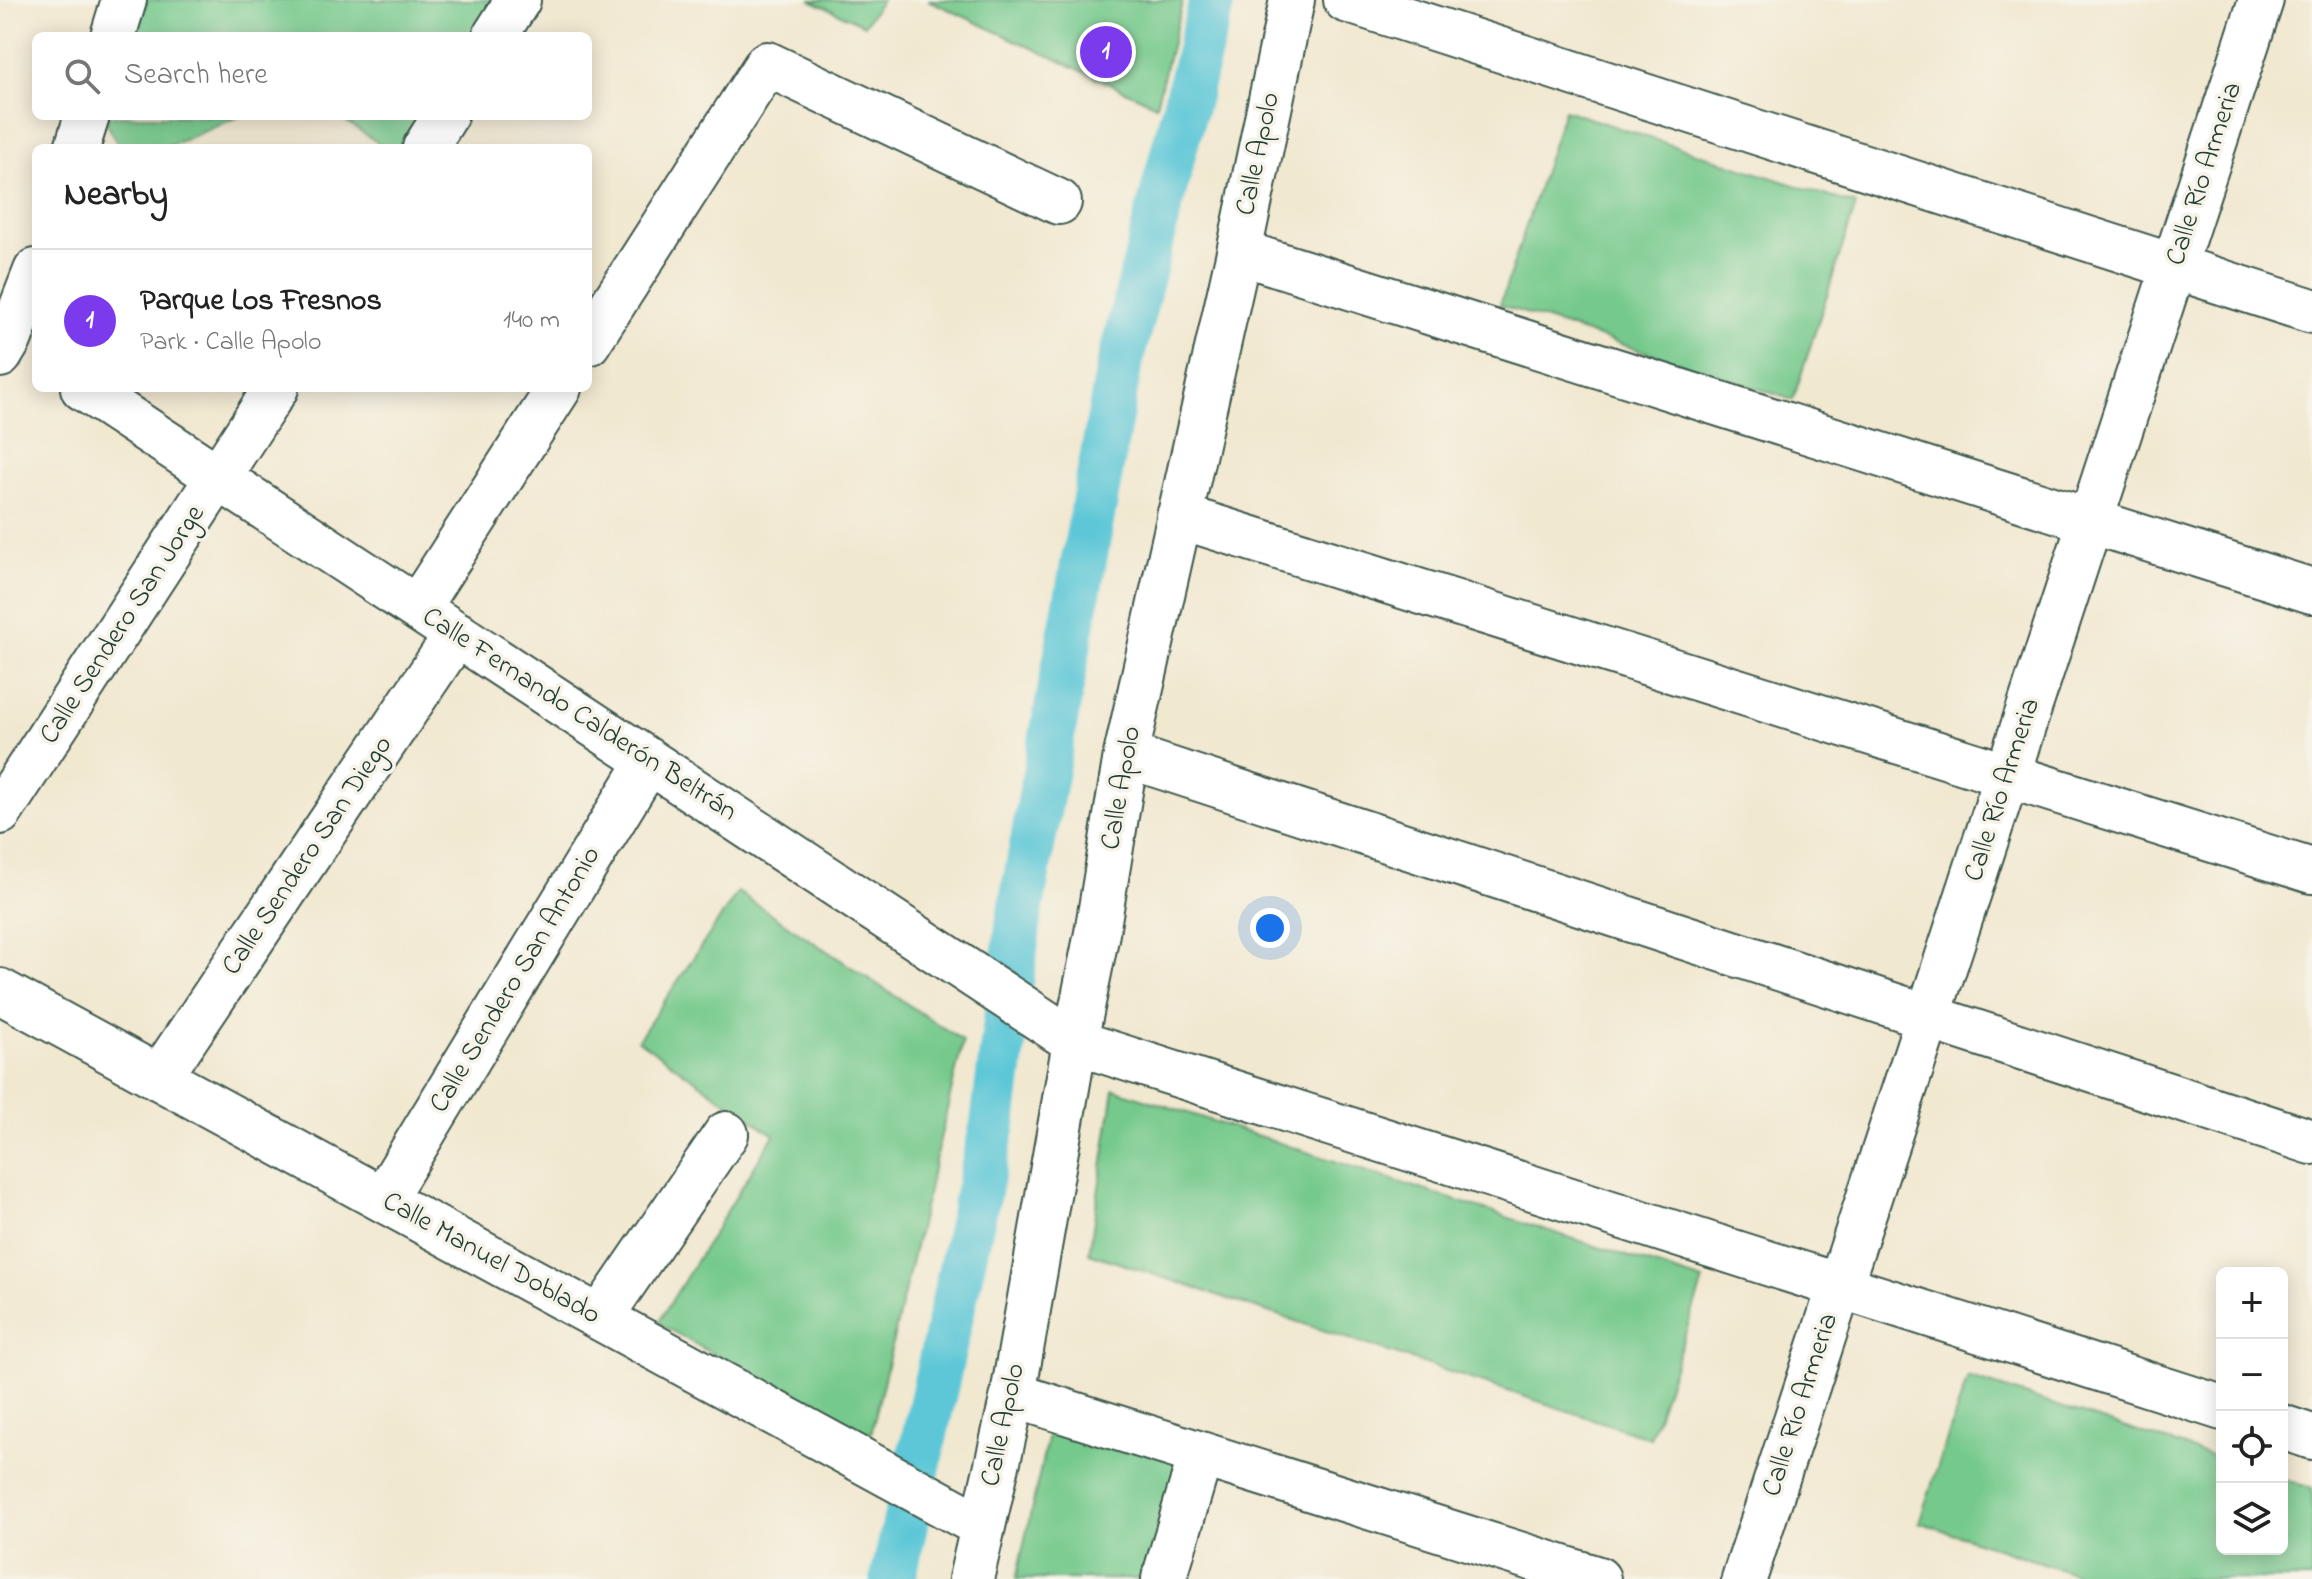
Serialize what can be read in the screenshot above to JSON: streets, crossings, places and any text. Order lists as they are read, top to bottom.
{
  "streets": {
    "street": [
      "Calle Apolo",
      "Calle Río Armeria",
      "Calle Sendero San Jorge",
      "Calle Fernando Calderón Beltrán",
      "Calle Sendero San Diego",
      "Calle Sendero San Antonio",
      "Calle Manuel Doblado"
    ]
  },
  "crossings": [
    ["Calle Apolo", "Calle Fernando Calderón Beltrán"],
    ["Calle Apolo", "Calle Manuel Doblado"],
    ["Calle Río Armeria", "Calle Fernando Calderón Beltrán"],
    ["Calle Sendero San Jorge", "Calle Fernando Calderón Beltrán"],
    ["Calle Fernando Calderón Beltrán", "Calle Sendero San Diego"],
    ["Calle Fernando Calderón Beltrán", "Calle Sendero San Antonio"],
    ["Calle Sendero San Diego", "Calle Manuel Doblado"],
    ["Calle Sendero San Antonio", "Calle Manuel Doblado"]
  ],
  "page": {
    "pins": "1",
    "search": "Search here",
    "heading": "Nearby",
    "list": [
      {
        "mark": "1",
        "name": "Parque Los Fresnos",
        "note": "Park · Calle Apolo",
        "value": "140 m"
      }
    ],
    "map_buttons": ["+", "−"]
  }
}
